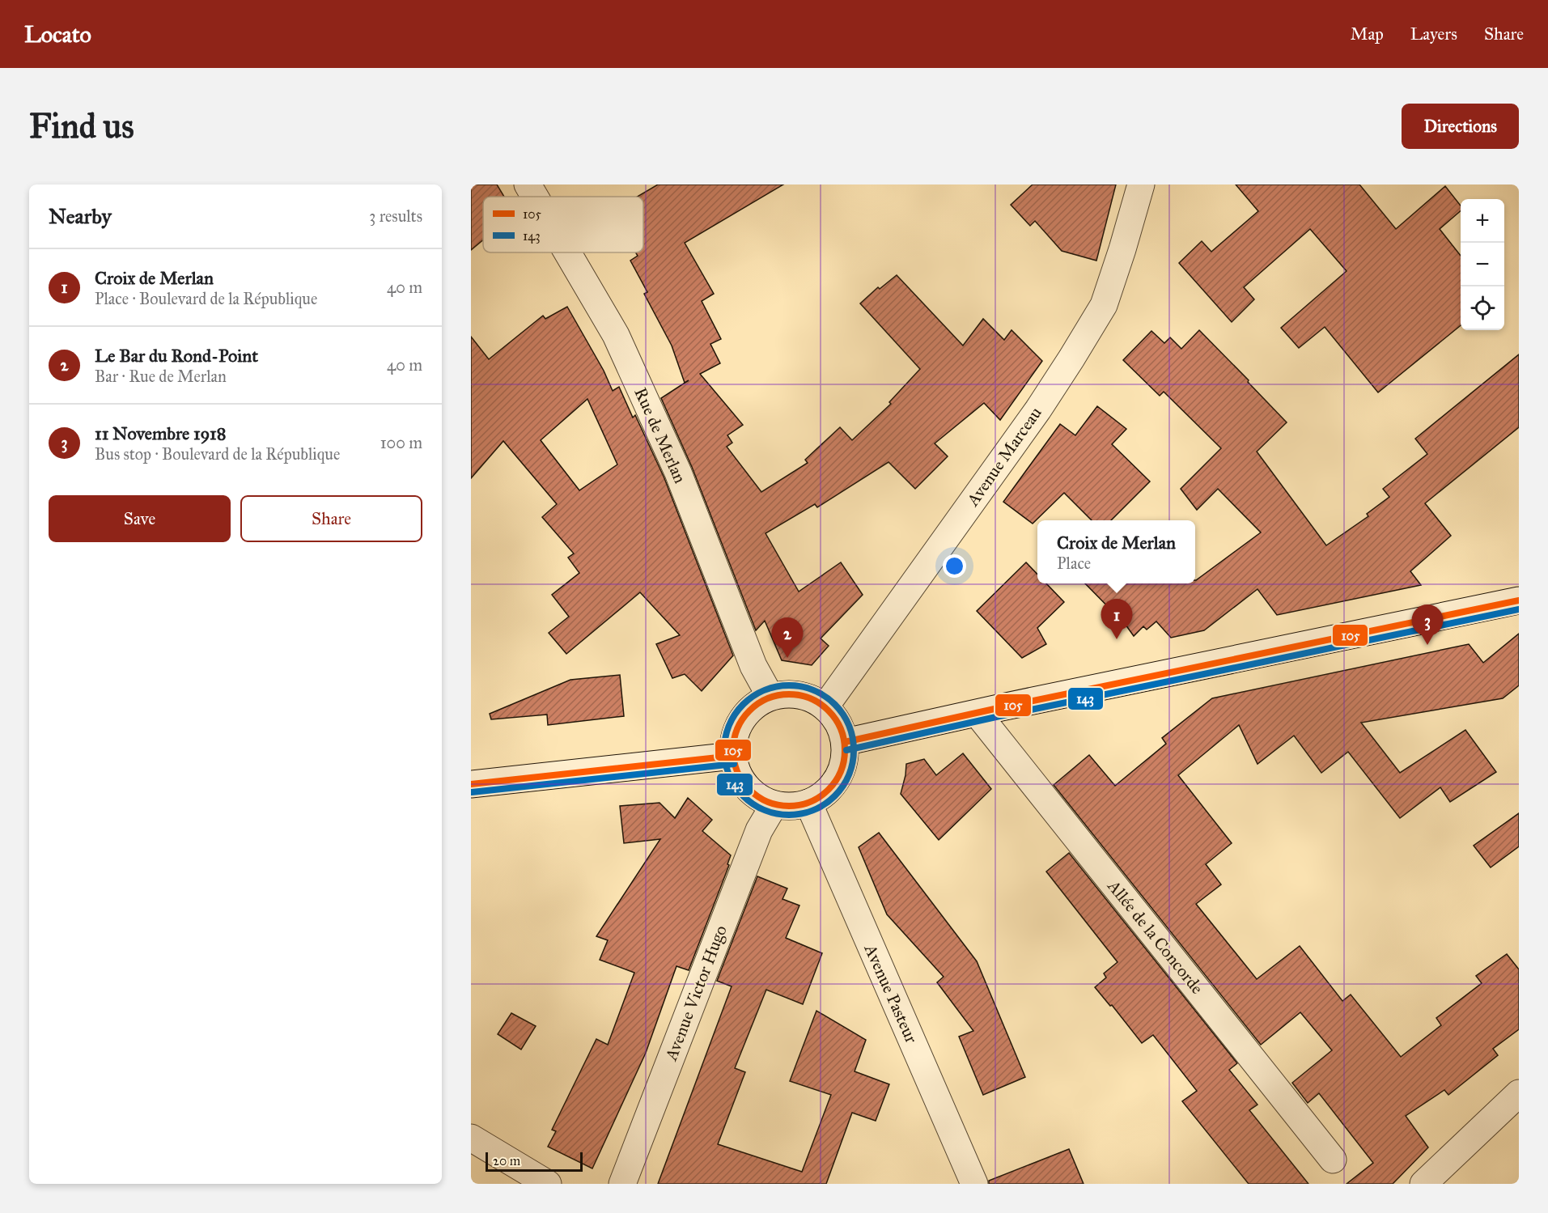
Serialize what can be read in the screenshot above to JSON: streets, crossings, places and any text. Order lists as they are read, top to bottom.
{
  "streets": {
    "street": [
      "Rue de Merlan",
      "Avenue Marceau",
      "Allée de la Concorde",
      "Avenue Victor Hugo",
      "Avenue Pasteur"
    ]
  },
  "crossings": [
    ["Rue de Merlan", "Avenue Marceau"],
    ["Rue de Merlan", "Avenue Victor Hugo"],
    ["Rue de Merlan", "Avenue Pasteur"],
    ["Avenue Marceau", "Avenue Victor Hugo"],
    ["Avenue Marceau", "Avenue Pasteur"],
    ["Avenue Victor Hugo", "Avenue Pasteur"]
  ],
  "lines": ["transit line 105", "transit line 143"],
  "legend": ["105", "143"],
  "scale_bar": "20 m",
  "page": {
    "header": "Locato",
    "nav": ["Map", "Layers", "Share"],
    "buttons": [
      "Directions",
      ["Save", "Share"]
    ],
    "title": "Find us",
    "heading": ["Nearby", "3 results"],
    "map_buttons": ["+", "−"],
    "list": [
      {
        "mark": "1",
        "name": "Croix de Merlan",
        "note": "Place · Boulevard de la République",
        "value": "40 m"
      },
      {
        "mark": "2",
        "name": "Le Bar du Rond-Point",
        "note": "Bar · Rue de Merlan",
        "value": "40 m"
      },
      {
        "mark": "3",
        "name": "11 Novembre 1918",
        "note": "Bus stop · Boulevard de la République",
        "value": "100 m"
      }
    ],
    "popup": ["Croix de Merlan", "Place"],
    "pins": ["1", "3", "2"],
    "scale": "20 m"
  }
}
